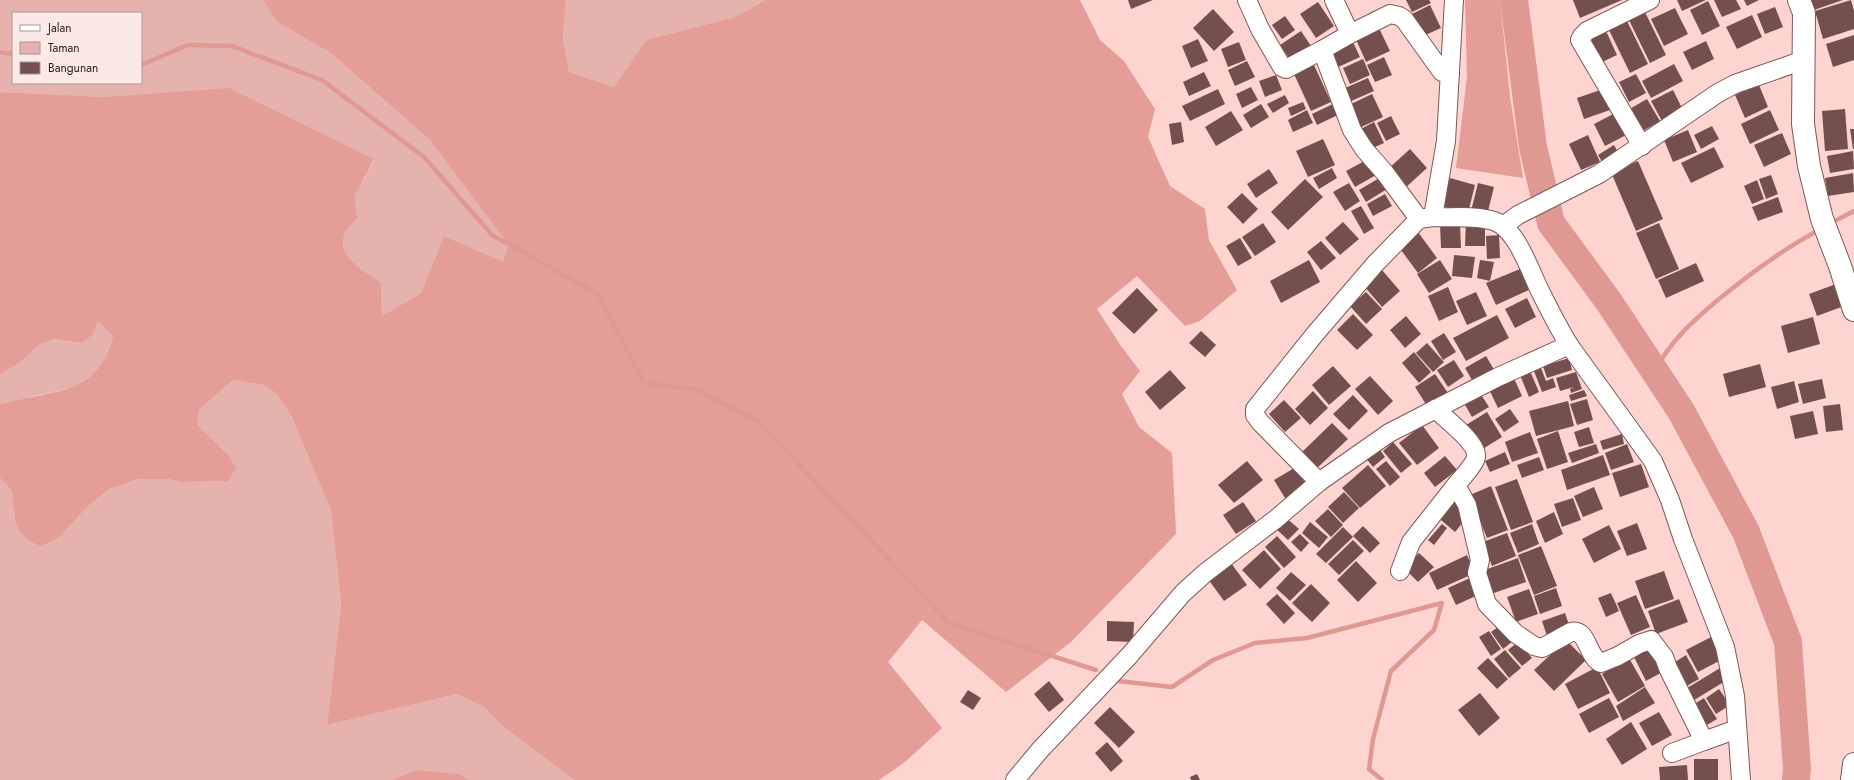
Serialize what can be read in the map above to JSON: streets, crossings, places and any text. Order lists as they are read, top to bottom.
{
  "legend": ["Jalan", "Taman", "Bangunan"]
}
